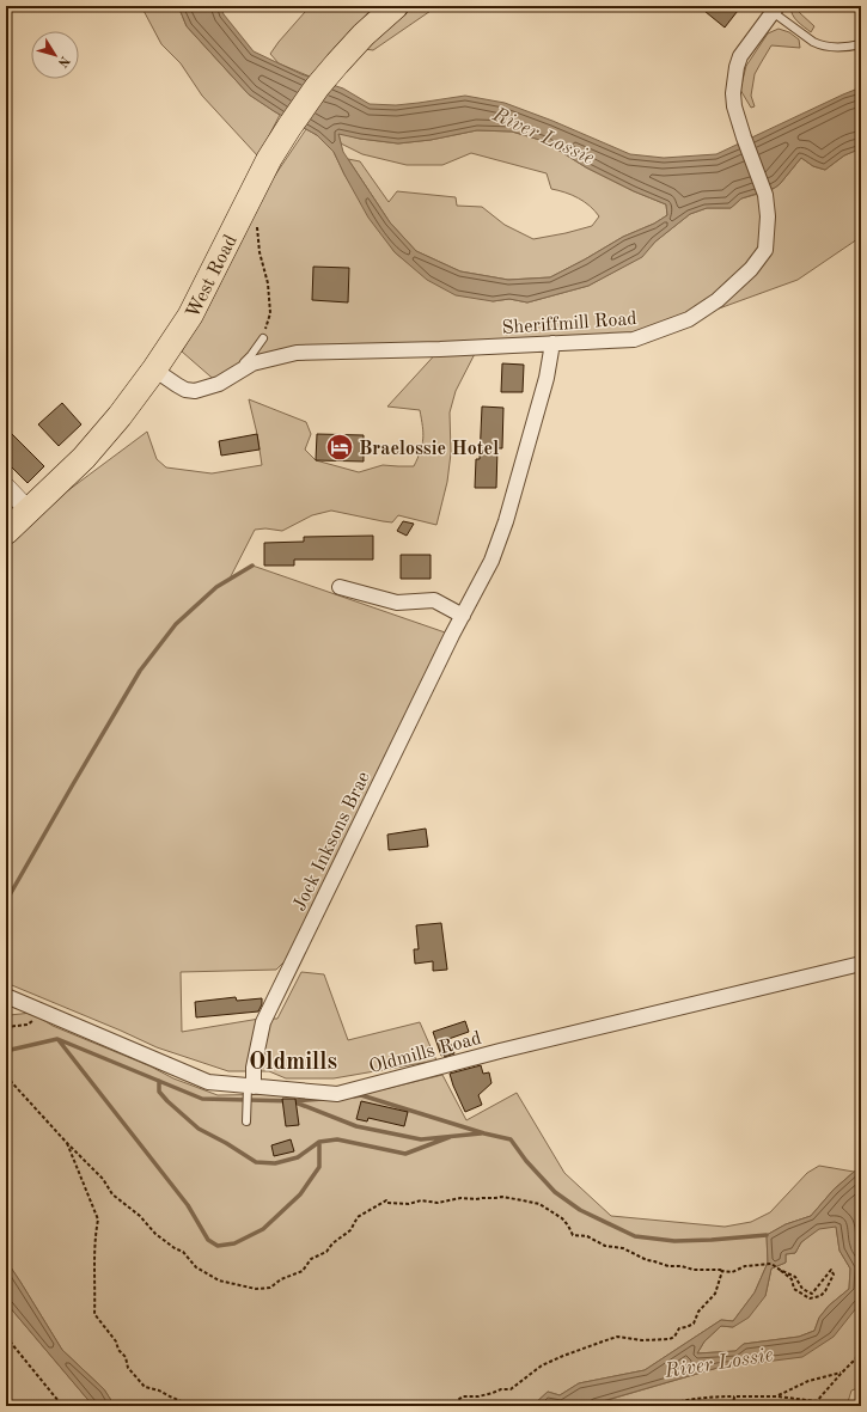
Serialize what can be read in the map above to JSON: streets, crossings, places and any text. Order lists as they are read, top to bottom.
{
  "streets": {
    "highway": ["West Road"],
    "street": ["Sheriffmill Road", "Jock Inksons Brae", "Oldmills Road"]
  },
  "crossings": [
    ["West Road", "Sheriffmill Road"],
    ["Sheriffmill Road", "Jock Inksons Brae"],
    ["Jock Inksons Brae", "Oldmills Road"]
  ],
  "districts": ["Oldmills"],
  "water": ["River Lossie"],
  "places": {
    "hotel": ["Braelossie Hotel"]
  },
  "north": "bottom right"
}
